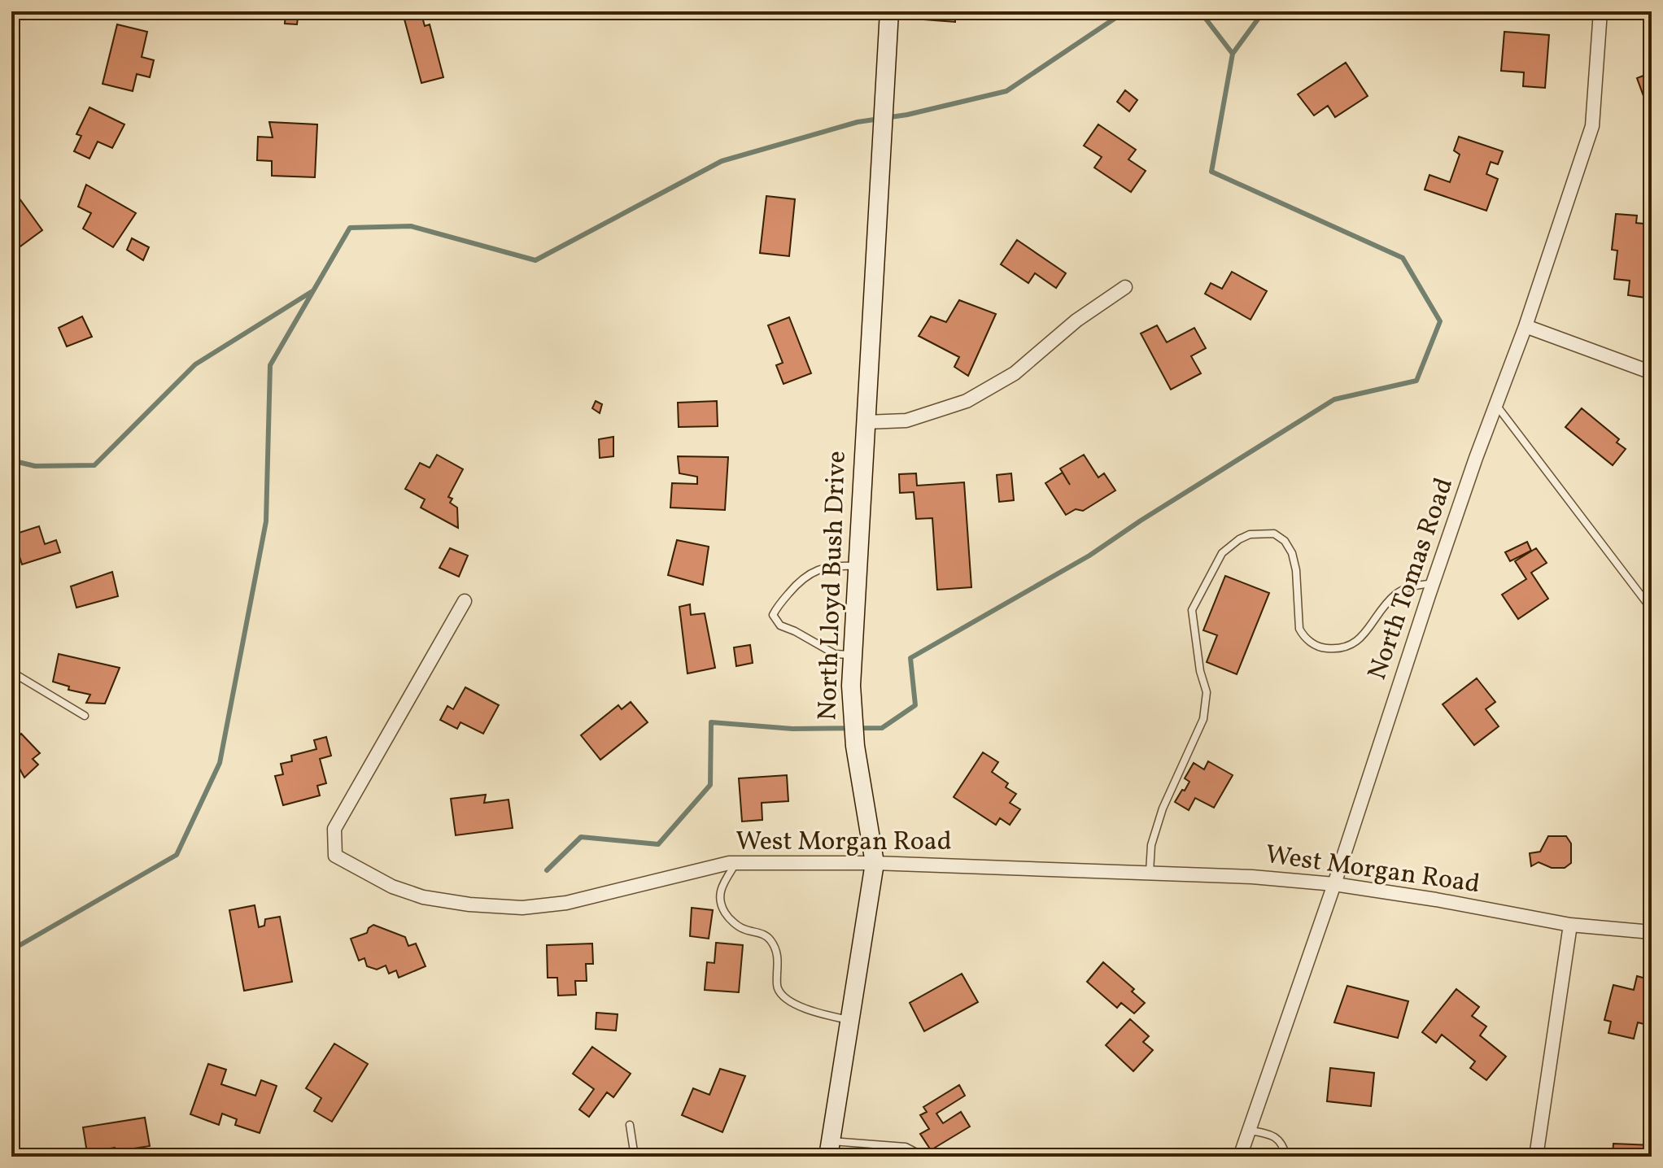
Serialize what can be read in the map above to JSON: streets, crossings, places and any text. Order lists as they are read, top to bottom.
{
  "streets": {
    "street": ["North Tomas Road", "North Lloyd Bush Drive", "West Morgan Road"]
  },
  "crossings": [
    ["North Tomas Road", "West Morgan Road"],
    ["North Lloyd Bush Drive", "West Morgan Road"]
  ]
}
